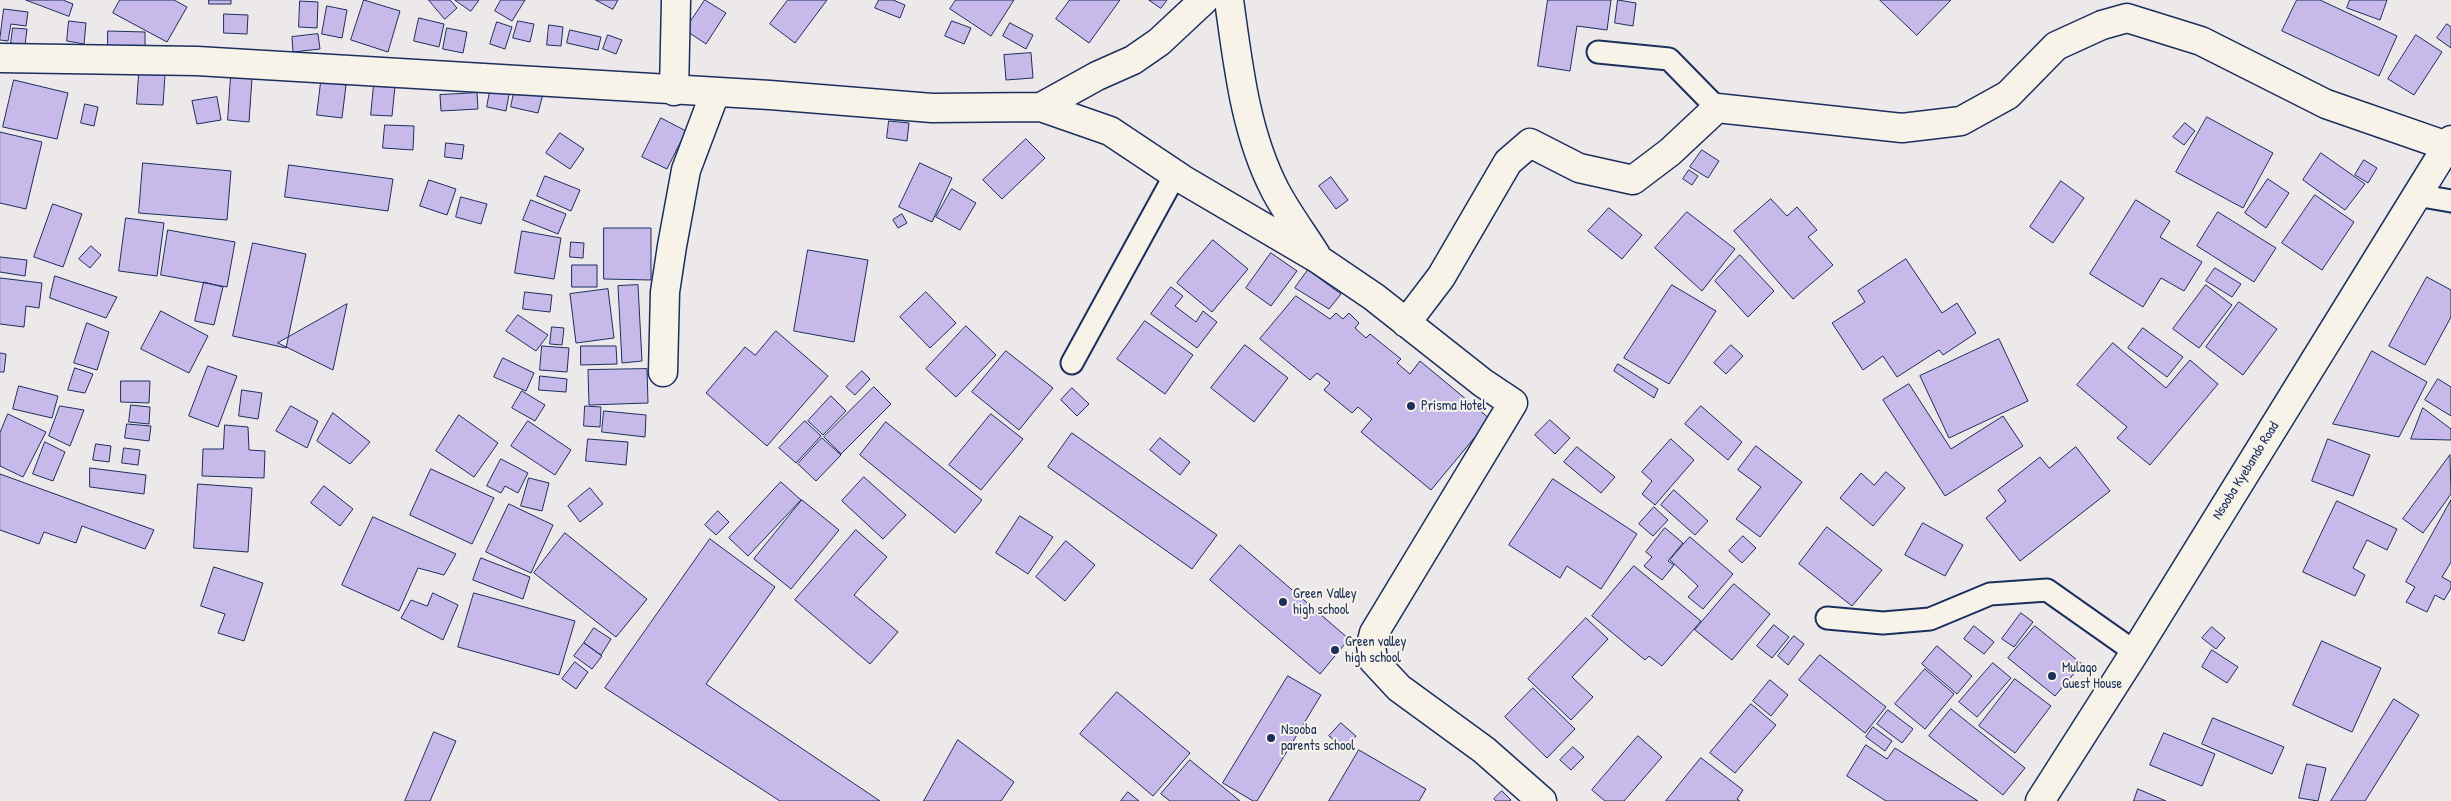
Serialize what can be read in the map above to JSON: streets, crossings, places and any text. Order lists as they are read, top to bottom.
{
  "streets": {
    "street": ["Nsooba Kyebando Road"]
  },
  "places": [
    "Prisma Hotel",
    "Green Valley high school",
    "Green valley high school",
    "Mulago Guest House",
    "Nsooba parents school"
  ]
}
